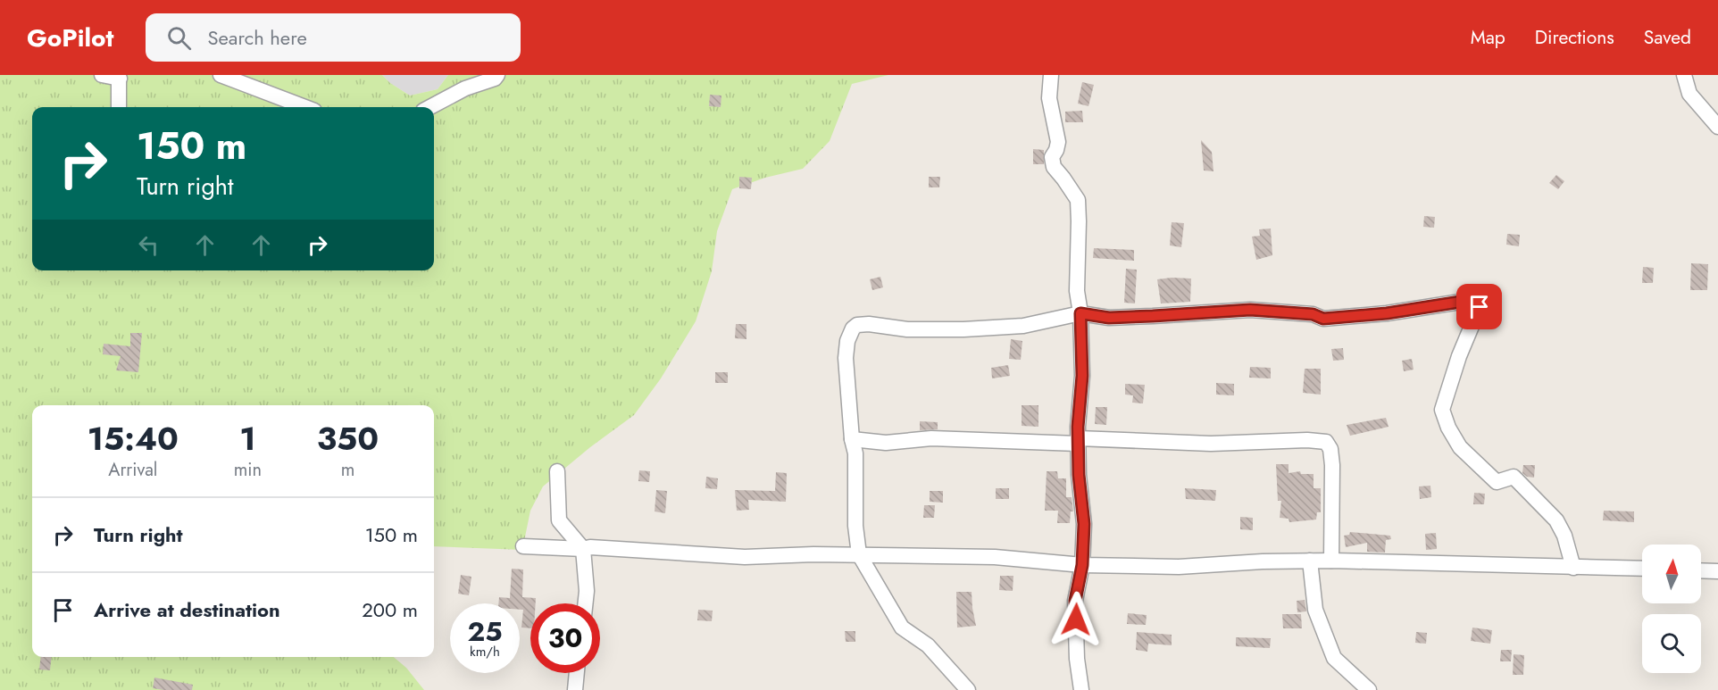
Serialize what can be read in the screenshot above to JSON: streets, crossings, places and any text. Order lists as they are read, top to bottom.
{
  "north": "top",
  "page": {
    "header": "GoPilot",
    "search": "Search here",
    "nav": ["Map", "Directions", "Saved"],
    "turn": ["150 m", "Turn right"],
    "eta": [
      "15:40",
      "Arrival",
      "1",
      "min",
      "350",
      "m"
    ],
    "list": [
      {
        "name": "Turn right",
        "value": "150 m"
      },
      {
        "name": "Arrive at destination",
        "value": "200 m"
      }
    ],
    "speed": "25 km/h",
    "limit": "30"
  }
}
